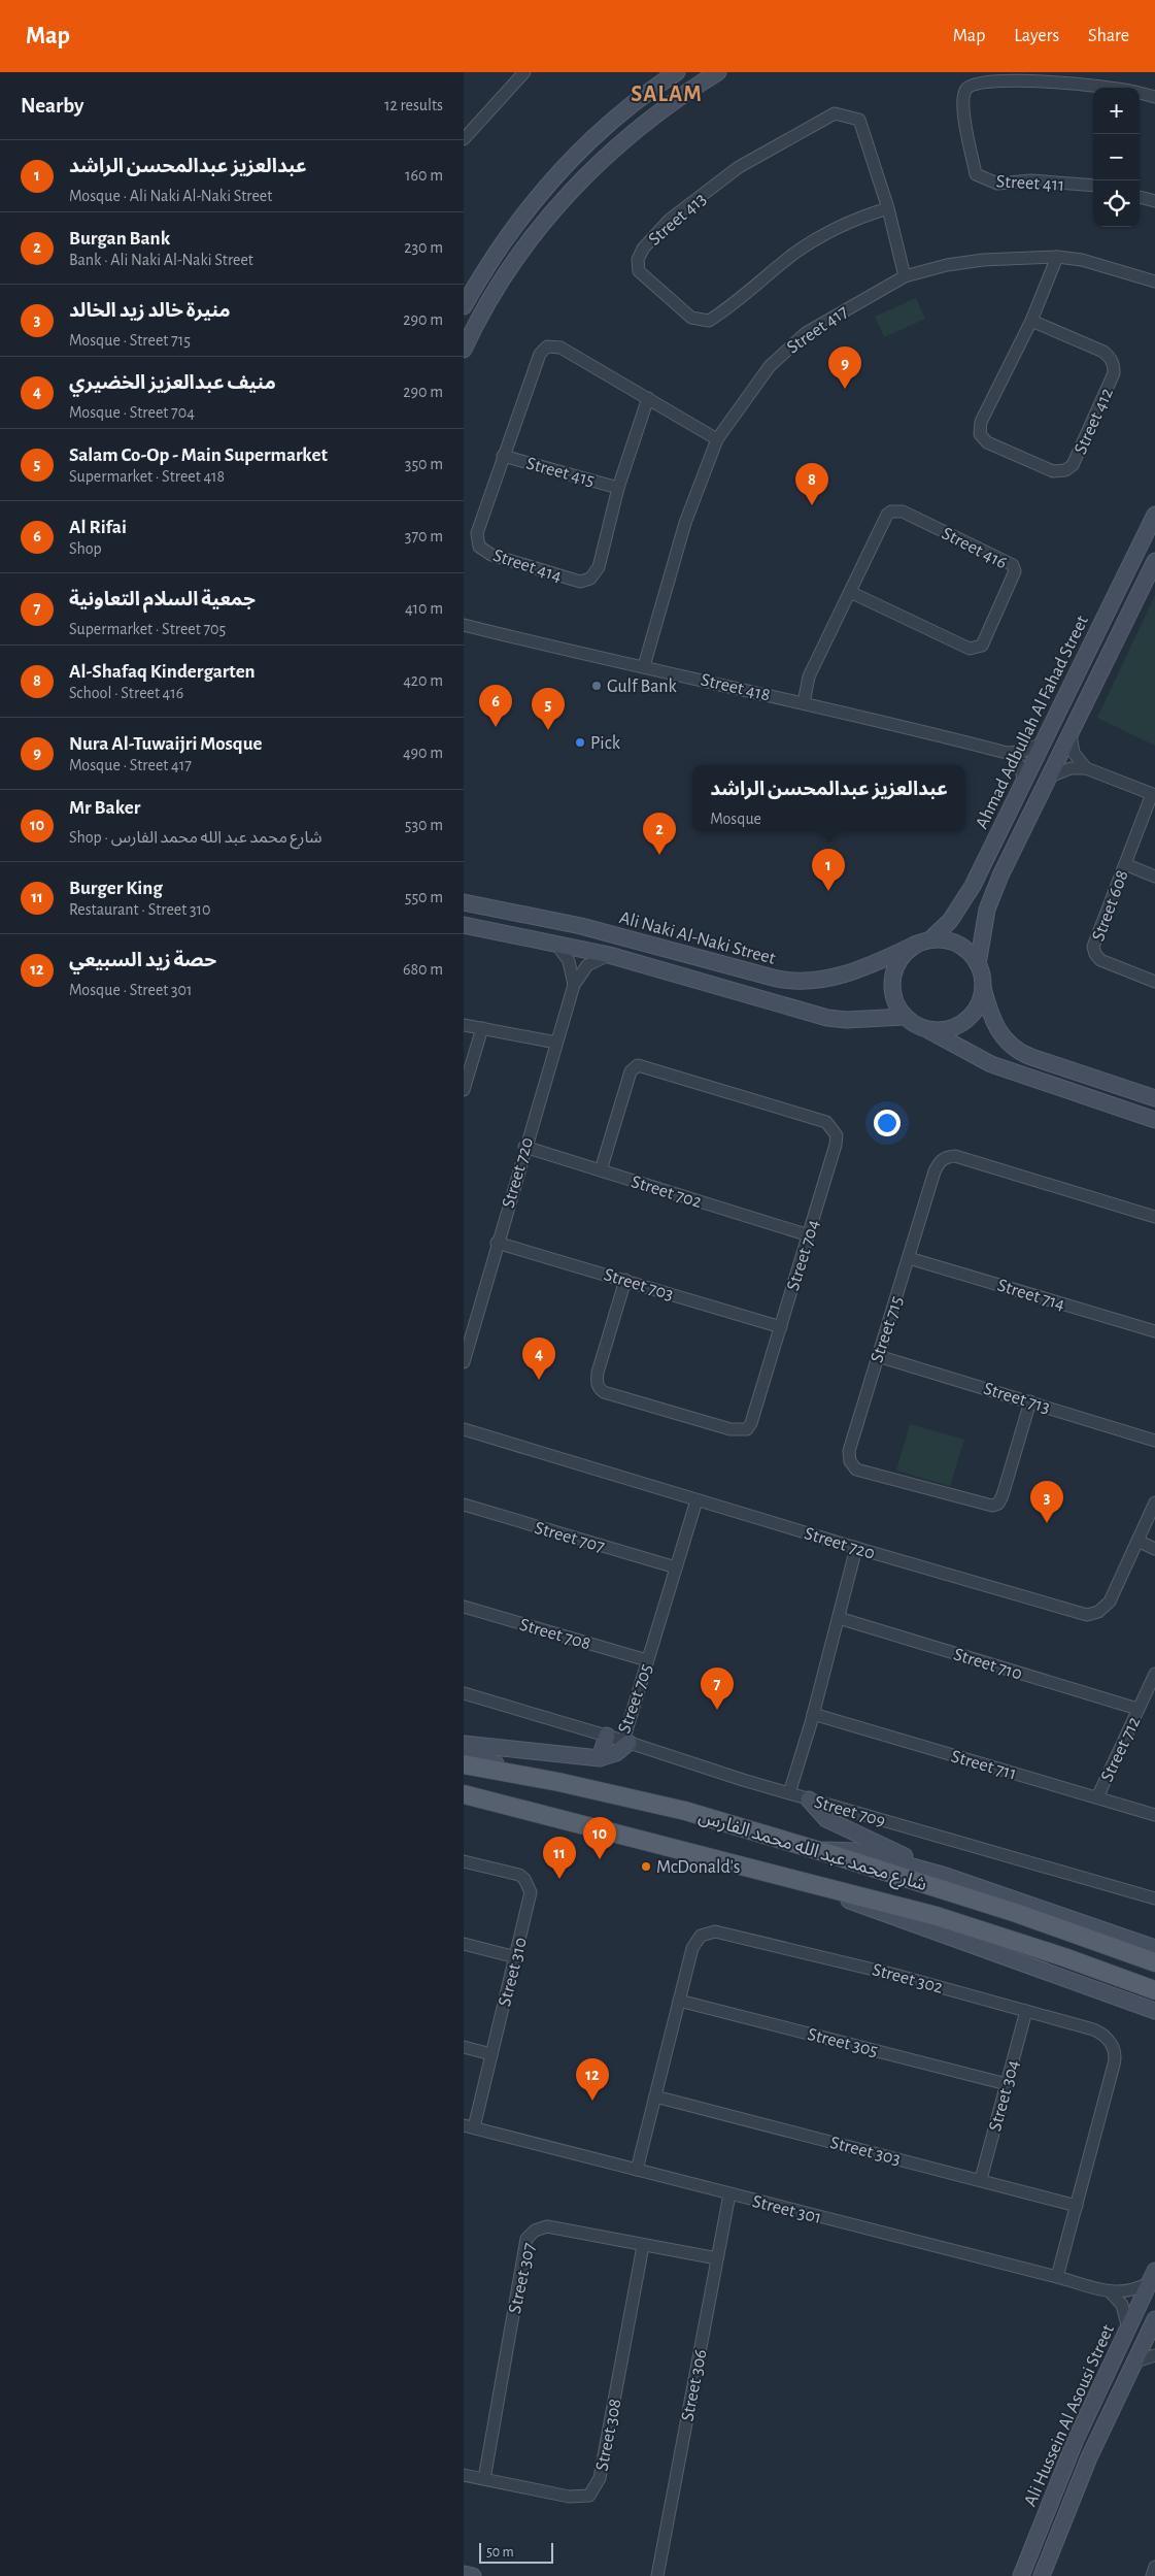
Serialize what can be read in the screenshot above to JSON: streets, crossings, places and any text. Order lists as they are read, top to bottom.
{
  "streets": {
    "main road": ["شارع محمد عبد الله محمد الفارس"],
    "street": [
      "Street 411",
      "Street 413",
      "Street 417",
      "Street 412",
      "Street 415",
      "Street 416",
      "Street 414",
      "Street 418",
      "Ahmad Adbullah Al Fahad Street",
      "Street 608",
      "Ali Naki Al-Naki Street",
      "Street 720",
      "Street 702",
      "Street 704",
      "Street 703",
      "Street 714",
      "Street 715",
      "Street 713",
      "Street 707",
      "Street 708",
      "Street 710",
      "Street 705",
      "Street 712",
      "Street 711",
      "Street 709",
      "Street 310",
      "Street 302",
      "Street 305",
      "Street 304",
      "Street 303",
      "Street 301",
      "Street 307",
      "Street 306",
      "Ali Hussein Al Asousi Street",
      "Street 308"
    ]
  },
  "crossings": [
    ["Street 413", "Street 417"],
    ["Street 417", "Street 412"],
    ["Street 417", "Street 414"],
    ["Street 417", "Street 418"],
    ["Street 415", "Street 414"],
    ["Street 416", "Street 418"],
    ["Street 418", "Ahmad Adbullah Al Fahad Street"],
    ["Ahmad Adbullah Al Fahad Street", "Ali Naki Al-Naki Street"],
    ["Street 720", "Street 702"],
    ["Street 720", "Street 703"],
    ["Street 720", "Street 705"],
    ["Street 720", "Street 709"],
    ["Street 702", "Street 704"],
    ["Street 704", "Street 703"],
    ["Street 714", "Street 715"],
    ["Street 715", "Street 713"],
    ["Street 707", "Street 705"],
    ["Street 708", "Street 705"],
    ["Street 710", "Street 712"],
    ["Street 710", "Street 709"],
    ["Street 712", "Street 711"],
    ["Street 711", "Street 709"],
    ["Street 310", "Street 301"],
    ["Street 302", "Street 305"],
    ["Street 302", "Street 304"],
    ["Street 302", "Street 303"],
    ["Street 302", "Street 301"],
    ["Street 305", "Street 304"],
    ["Street 304", "Street 303"],
    ["Street 301", "Street 306"],
    ["Street 301", "Ali Hussein Al Asousi Street"],
    ["Street 307", "Street 306"],
    ["Street 307", "Street 308"]
  ],
  "districts": ["SALAM"],
  "places": ["Gulf Bank", "Pick", "McDonald's"],
  "scale_bar": "50 m",
  "page": {
    "header": "Map",
    "nav": ["Map", "Layers", "Share"],
    "heading": ["Nearby", "12 results"],
    "map_buttons": ["+", "−"],
    "list": [
      {
        "mark": "1",
        "name": "عبدالعزيز عبدالمحسن الراشد",
        "note": "Mosque · Ali Naki Al-Naki Street",
        "value": "160 m"
      },
      {
        "mark": "2",
        "name": "Burgan Bank",
        "note": "Bank · Ali Naki Al-Naki Street",
        "value": "230 m"
      },
      {
        "mark": "3",
        "name": "منيرة خالد زيد الخالد",
        "note": "Mosque · Street 715",
        "value": "290 m"
      },
      {
        "mark": "4",
        "name": "منيف عبدالعزيز الخضيري",
        "note": "Mosque · Street 704",
        "value": "290 m"
      },
      {
        "mark": "5",
        "name": "Salam Co-Op - Main Supermarket",
        "note": "Supermarket · Street 418",
        "value": "350 m"
      },
      {
        "mark": "6",
        "name": "Al Rifai",
        "note": "Shop",
        "value": "370 m"
      },
      {
        "mark": "7",
        "name": "جمعية السلام التعاونية",
        "note": "Supermarket · Street 705",
        "value": "410 m"
      },
      {
        "mark": "8",
        "name": "Al-Shafaq Kindergarten",
        "note": "School · Street 416",
        "value": "420 m"
      },
      {
        "mark": "9",
        "name": "Nura Al-Tuwaijri Mosque",
        "note": "Mosque · Street 417",
        "value": "490 m"
      },
      {
        "mark": "10",
        "name": "Mr Baker",
        "note": "Shop · شارع محمد عبد الله محمد الفارس",
        "value": "530 m"
      },
      {
        "mark": "11",
        "name": "Burger King",
        "note": "Restaurant · Street 310",
        "value": "550 m"
      },
      {
        "mark": "12",
        "name": "حصة زيد السبيعي",
        "note": "Mosque · Street 301",
        "value": "680 m"
      }
    ],
    "pins": [
      "9",
      "8",
      "6",
      "5",
      "2",
      "1",
      "4",
      "3",
      "7",
      "10",
      "11",
      "12"
    ],
    "popup": ["عبدالعزيز عبدالمحسن الراشد", "Mosque"],
    "scale": "50 m"
  }
}
